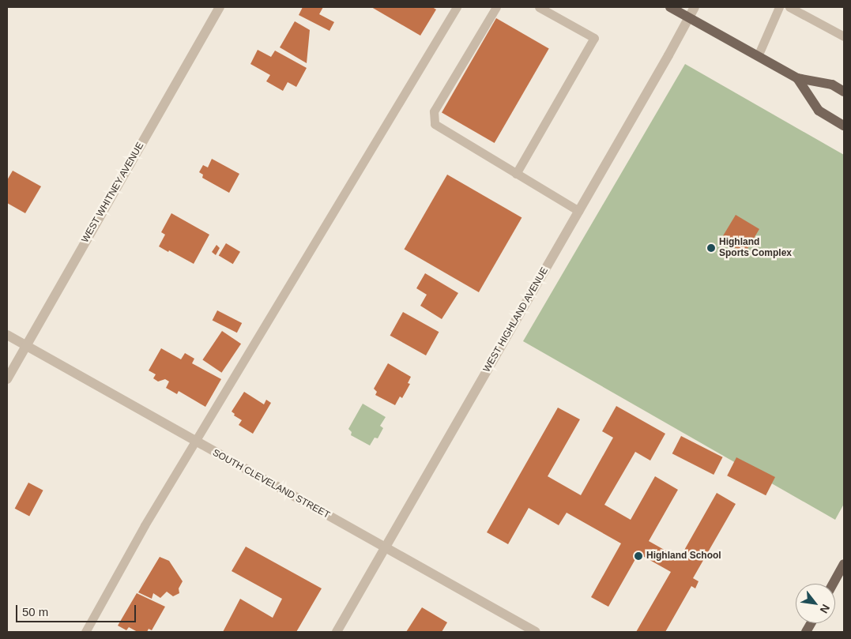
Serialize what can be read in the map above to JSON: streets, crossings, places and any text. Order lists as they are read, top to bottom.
{
  "streets": {
    "street": ["WEST WHITNEY AVENUE", "WEST HIGHLAND AVENUE", "SOUTH CLEVELAND STREET"]
  },
  "crossings": [
    ["WEST WHITNEY AVENUE", "SOUTH CLEVELAND STREET"],
    ["WEST HIGHLAND AVENUE", "SOUTH CLEVELAND STREET"]
  ],
  "places": ["Highland Sports Complex", "Highland School"],
  "scale_bar": "50 m",
  "north": "bottom right"
}
